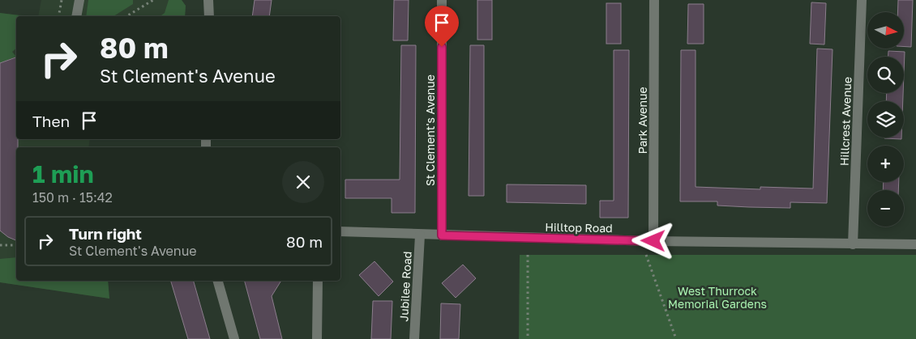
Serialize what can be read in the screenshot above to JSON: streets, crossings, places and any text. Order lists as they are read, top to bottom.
{
  "streets": {
    "street": [
      "Park Avenue",
      "Hillcrest Avenue",
      "St Clement's Avenue",
      "Hilltop Road",
      "Jubilee Road"
    ]
  },
  "crossings": [
    ["Park Avenue", "Hilltop Road"],
    ["Hillcrest Avenue", "Hilltop Road"],
    ["St Clement's Avenue", "Hilltop Road"],
    ["Hilltop Road", "Jubilee Road"]
  ],
  "parks": ["West Thurrock Memorial Gardens"],
  "north": "right",
  "page": {
    "map_buttons": ["+", "−"],
    "turn": ["80 m", "St Clement's Avenue"],
    "then": "Then",
    "heading": ["1 min", "150 m · 15:42"],
    "list": [
      {
        "name": "Turn right",
        "note": "St Clement's Avenue",
        "value": "80 m"
      }
    ]
  }
}
